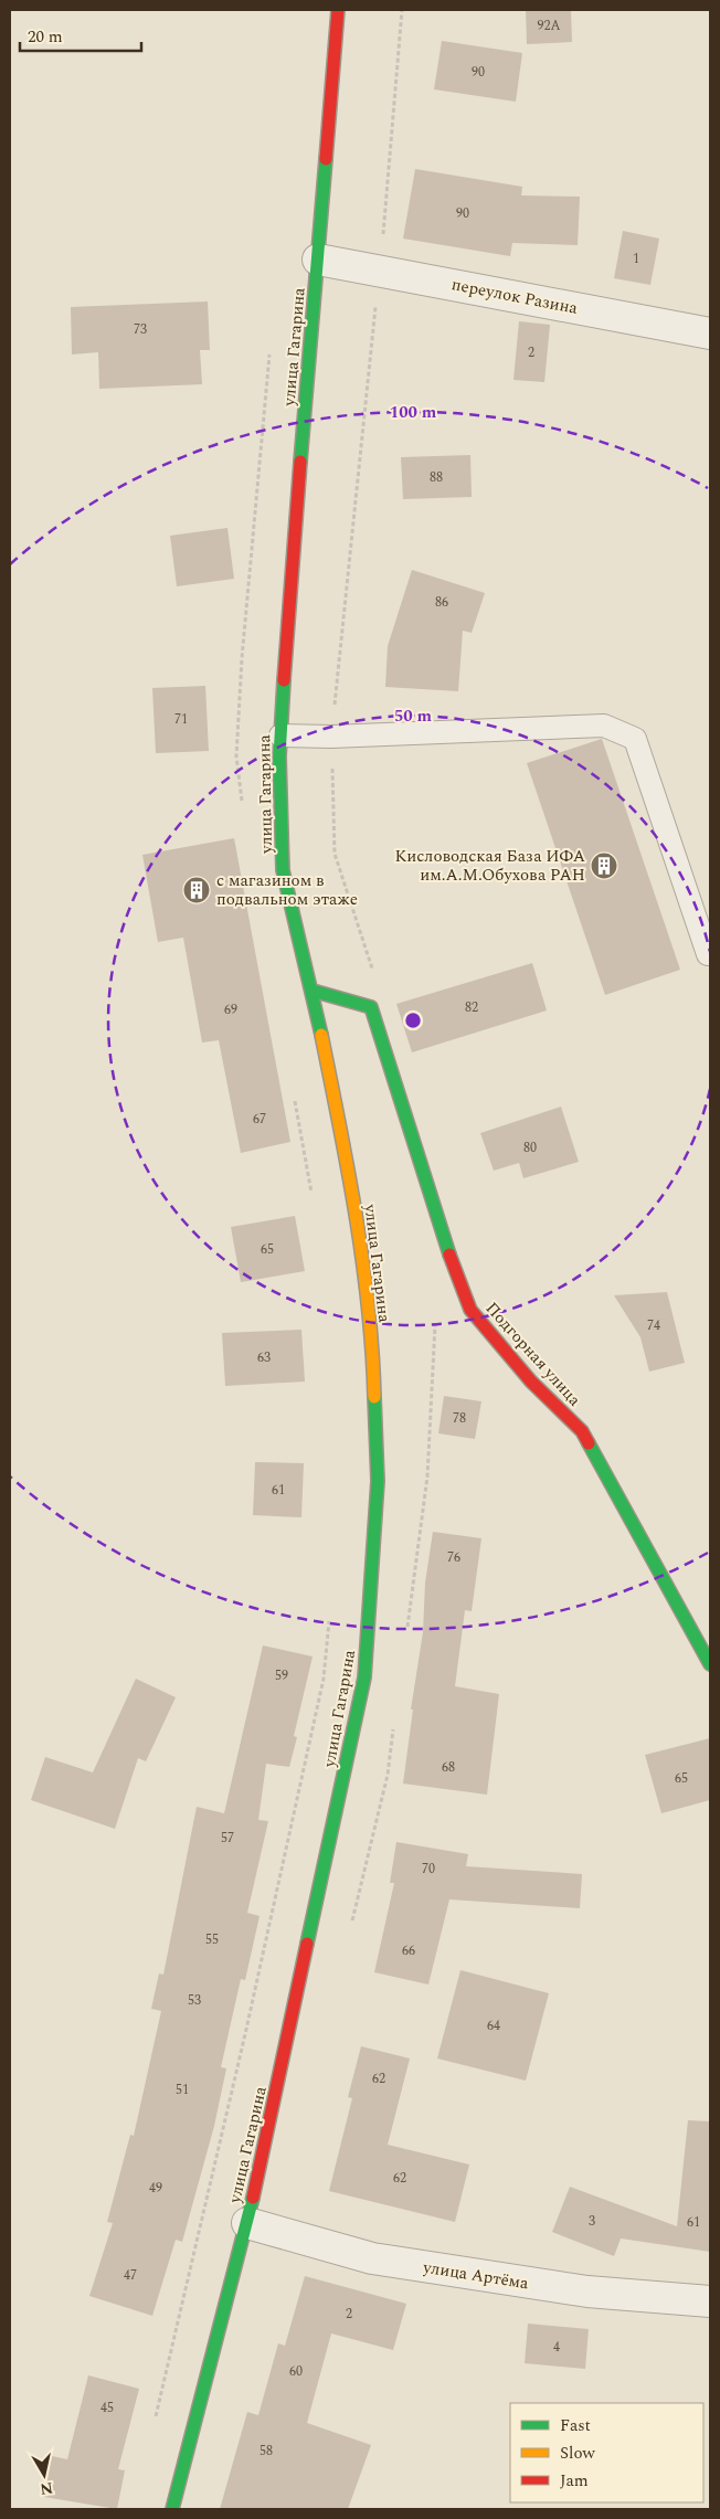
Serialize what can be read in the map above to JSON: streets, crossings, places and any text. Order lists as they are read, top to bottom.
{
  "streets": {
    "street": [
      "переулок Разина",
      "улица Гагарина",
      "Подгорная улица",
      "улица Артёма"
    ]
  },
  "crossings": [
    ["переулок Разина", "улица Гагарина"],
    ["улица Гагарина", "Подгорная улица"],
    ["улица Гагарина", "улица Артёма"]
  ],
  "places": {
    "building": ["Кисловодская База ИФА им.А.М.Обухова РАН", "с магазином в подвальном этаже"]
  },
  "house_numbers": [
    "92А",
    "90",
    "90",
    "1",
    "73",
    "2",
    "88",
    "86",
    "71",
    "82",
    "69",
    "67",
    "80",
    "65",
    "74",
    "63",
    "78",
    "61",
    "76",
    "59",
    "68",
    "65",
    "57",
    "70",
    "55",
    "66",
    "53",
    "64",
    "62",
    "51",
    "62",
    "49",
    "3",
    "61",
    "47",
    "2",
    "4",
    "60",
    "45",
    "58"
  ],
  "legend": ["Fast", "Slow", "Jam"],
  "scale_bar": "20 m",
  "north": "bottom",
  "rings": ["100 m", "50 m"]
}
